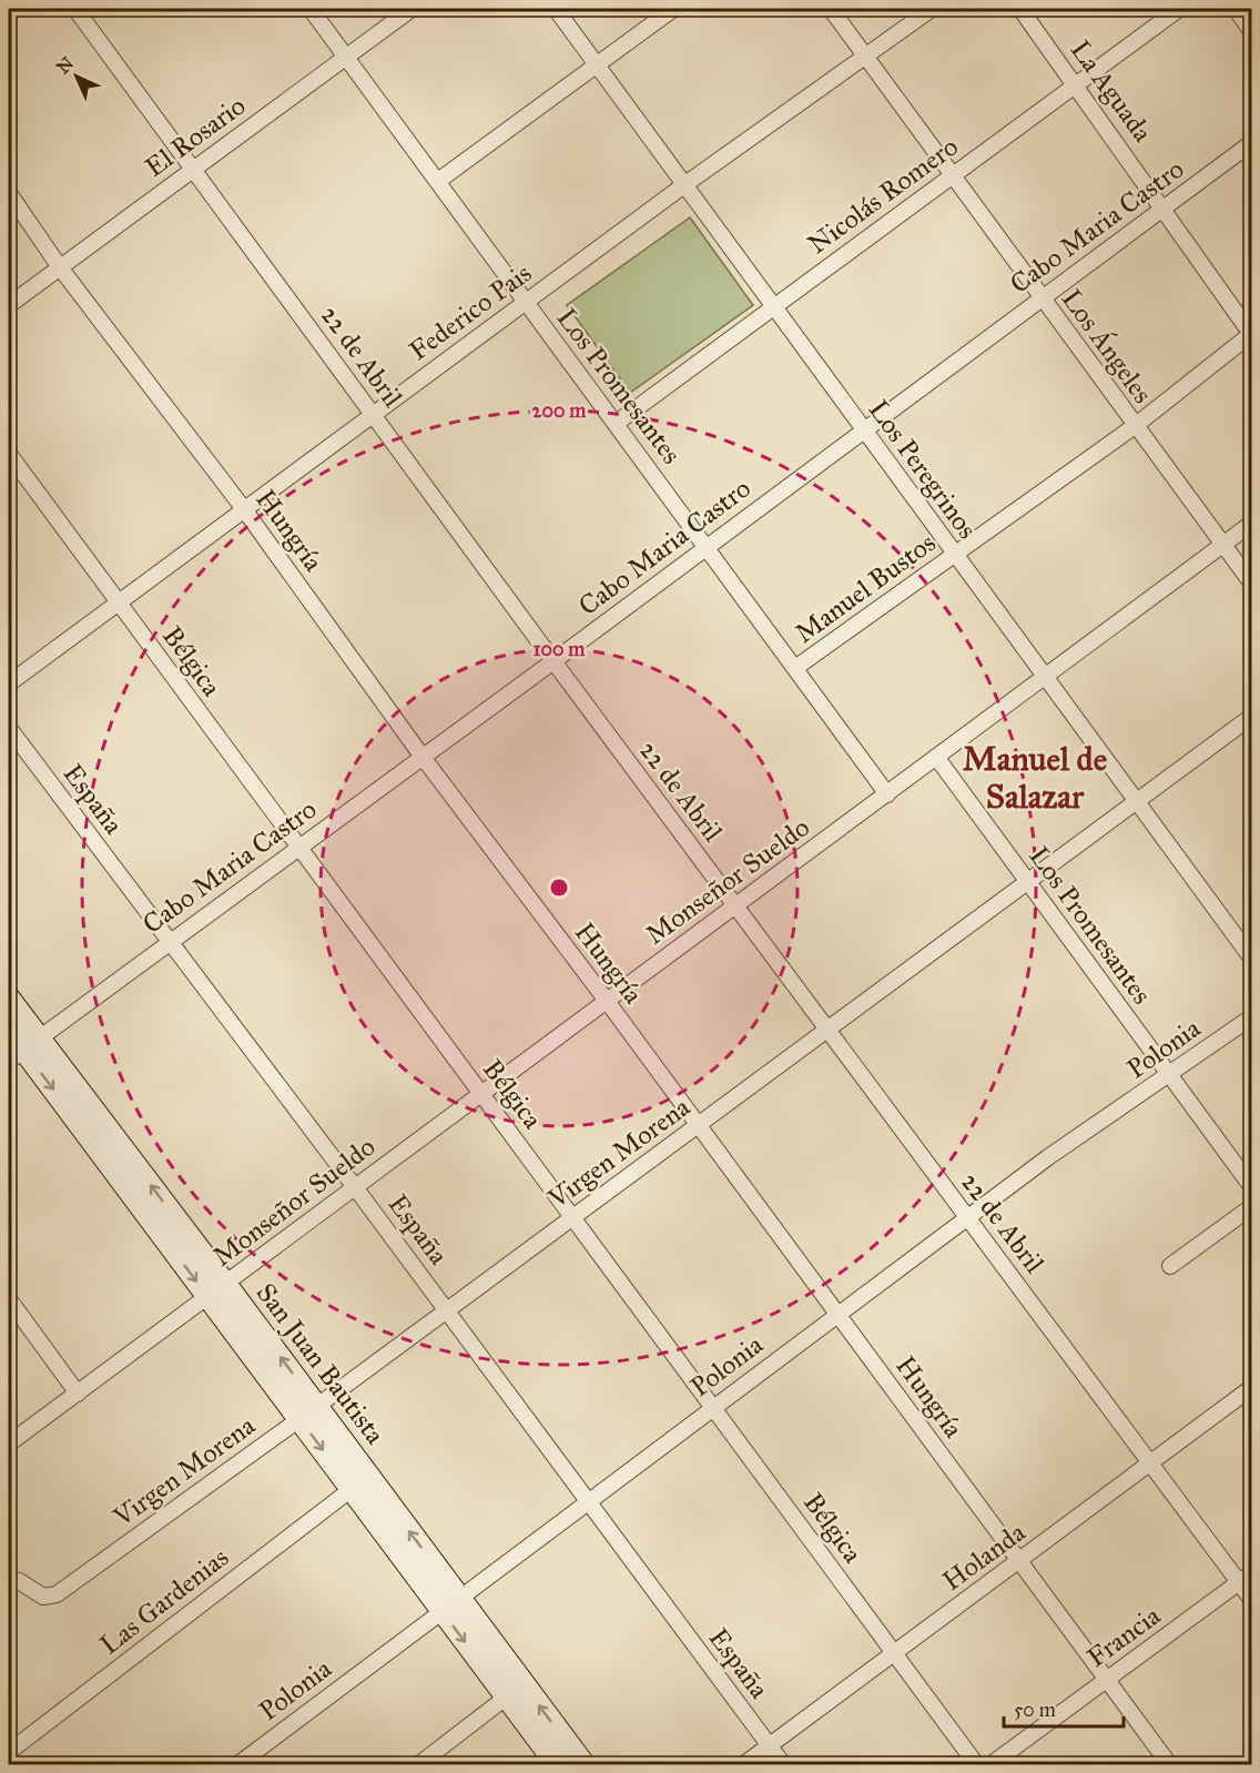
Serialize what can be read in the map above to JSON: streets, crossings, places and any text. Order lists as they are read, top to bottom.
{
  "streets": {
    "street": [
      "La Aguada",
      "El Rosario",
      "Nicolás Romero",
      "Cabo Maria Castro",
      "Federico Pais",
      "Los Ángeles",
      "22 de Abril",
      "Los Promesantes",
      "Los Peregrinos",
      "Hungría",
      "Manuel Bustos",
      "Bélgica",
      "España",
      "Monseñor Sueldo",
      "Polonia",
      "Virgen Morena",
      "San Juan Bautista",
      "Holanda",
      "Las Gardenias",
      "Francia"
    ]
  },
  "crossings": [
    ["La Aguada", "Nicolás Romero"],
    ["La Aguada", "Cabo Maria Castro"],
    ["La Aguada", "Manuel Bustos"],
    ["El Rosario", "22 de Abril"],
    ["El Rosario", "Los Promesantes"],
    ["El Rosario", "Hungría"],
    ["Nicolás Romero", "Los Ángeles"],
    ["Nicolás Romero", "Los Promesantes"],
    ["Nicolás Romero", "Los Peregrinos"],
    ["Cabo Maria Castro", "Los Ángeles"],
    ["Cabo Maria Castro", "22 de Abril"],
    ["Cabo Maria Castro", "Los Promesantes"],
    ["Cabo Maria Castro", "Los Peregrinos"],
    ["Cabo Maria Castro", "Hungría"],
    ["Cabo Maria Castro", "Bélgica"],
    ["Cabo Maria Castro", "España"],
    ["Cabo Maria Castro", "San Juan Bautista"],
    ["Federico Pais", "Los Ángeles"],
    ["Federico Pais", "22 de Abril"],
    ["Federico Pais", "Los Promesantes"],
    ["Federico Pais", "Los Peregrinos"],
    ["Federico Pais", "Hungría"],
    ["Federico Pais", "Bélgica"],
    ["Los Ángeles", "Manuel Bustos"],
    ["Los Ángeles", "Monseñor Sueldo"],
    ["22 de Abril", "Monseñor Sueldo"],
    ["22 de Abril", "Polonia"],
    ["22 de Abril", "Virgen Morena"],
    ["22 de Abril", "Holanda"],
    ["22 de Abril", "Francia"],
    ["Los Promesantes", "Manuel Bustos"],
    ["Los Promesantes", "Monseñor Sueldo"],
    ["Los Promesantes", "Polonia"],
    ["Los Promesantes", "Virgen Morena"],
    ["Los Peregrinos", "Manuel Bustos"],
    ["Los Peregrinos", "Monseñor Sueldo"],
    ["Los Peregrinos", "Virgen Morena"],
    ["Hungría", "Monseñor Sueldo"],
    ["Hungría", "Polonia"],
    ["Hungría", "Virgen Morena"],
    ["Hungría", "Holanda"],
    ["Hungría", "Francia"],
    ["Bélgica", "Monseñor Sueldo"],
    ["Bélgica", "Polonia"],
    ["Bélgica", "Virgen Morena"],
    ["Bélgica", "Holanda"],
    ["España", "Monseñor Sueldo"],
    ["España", "Polonia"],
    ["España", "Virgen Morena"],
    ["España", "Holanda"],
    ["Monseñor Sueldo", "San Juan Bautista"],
    ["Polonia", "San Juan Bautista"],
    ["Virgen Morena", "San Juan Bautista"],
    ["San Juan Bautista", "Las Gardenias"]
  ],
  "districts": ["Manuel de Salazar"],
  "scale_bar": "50 m",
  "north": "top left",
  "rings": ["200 m", "100 m"]
}
